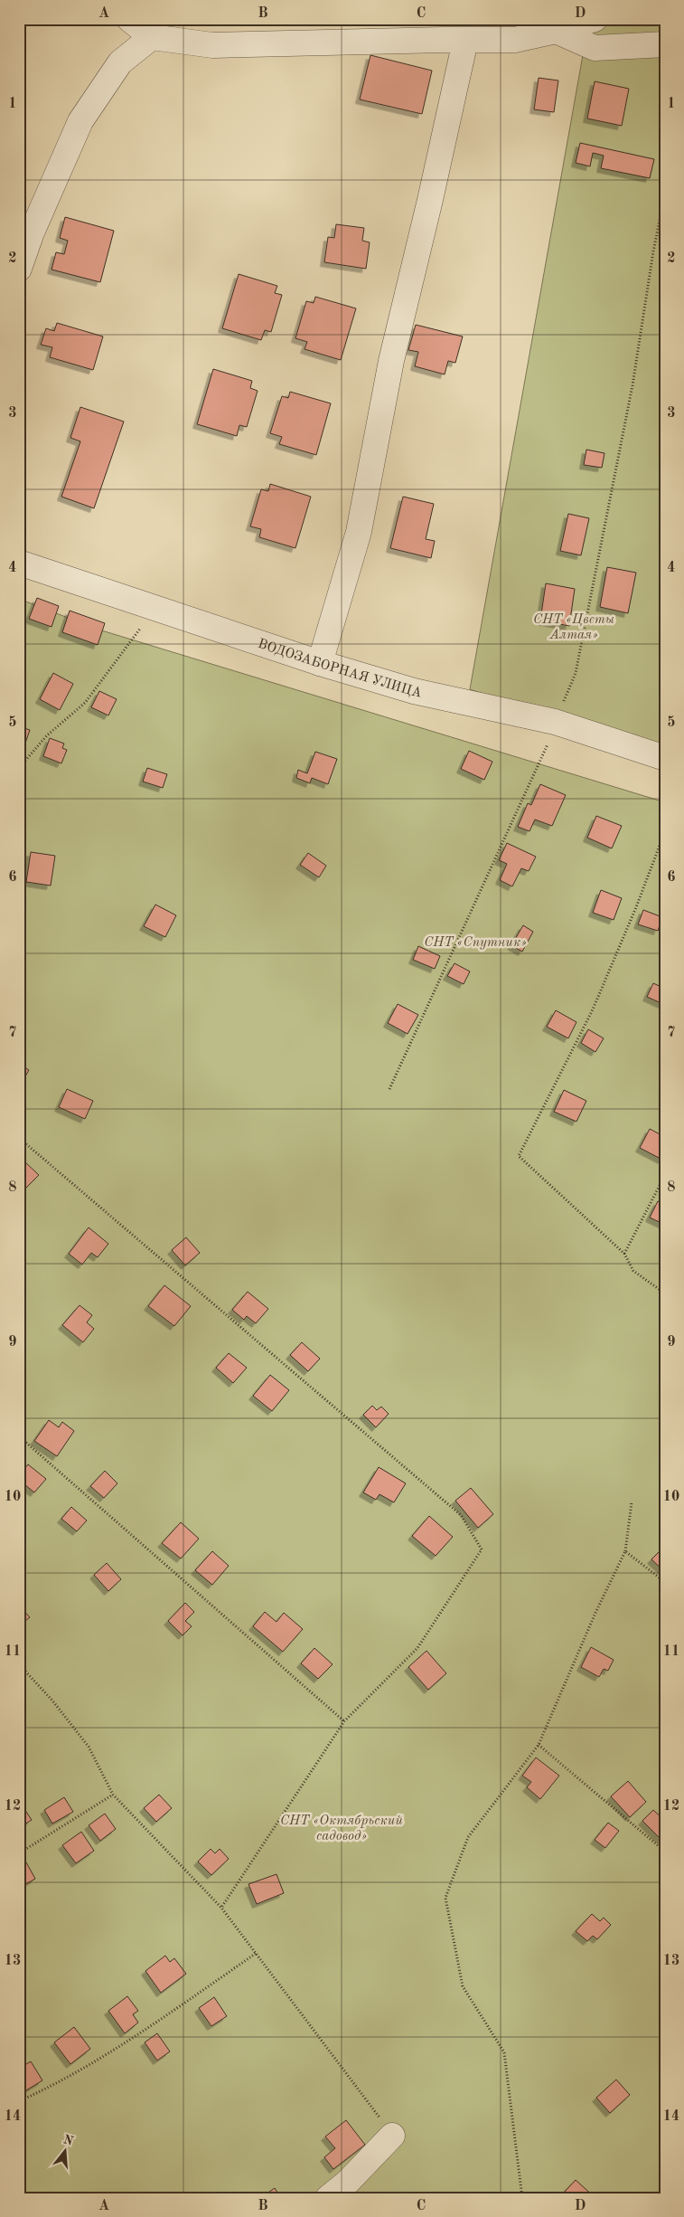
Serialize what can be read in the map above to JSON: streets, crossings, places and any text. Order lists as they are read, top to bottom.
{
  "streets": {
    "street": ["ВОДОЗАБОРНАЯ УЛИЦА"]
  },
  "parks": ["СНТ «Цветы Алтая»", "СНТ «Спутник»", "СНТ «Октябрьский садовод»"],
  "north": "top",
  "grid": {
    "columns": [
      "A",
      "B",
      "C",
      "D"
    ],
    "rows": [
      "1",
      "2",
      "3",
      "4",
      "5",
      "6",
      "7",
      "8",
      "9",
      "10",
      "11",
      "12",
      "13",
      "14"
    ]
  }
}
